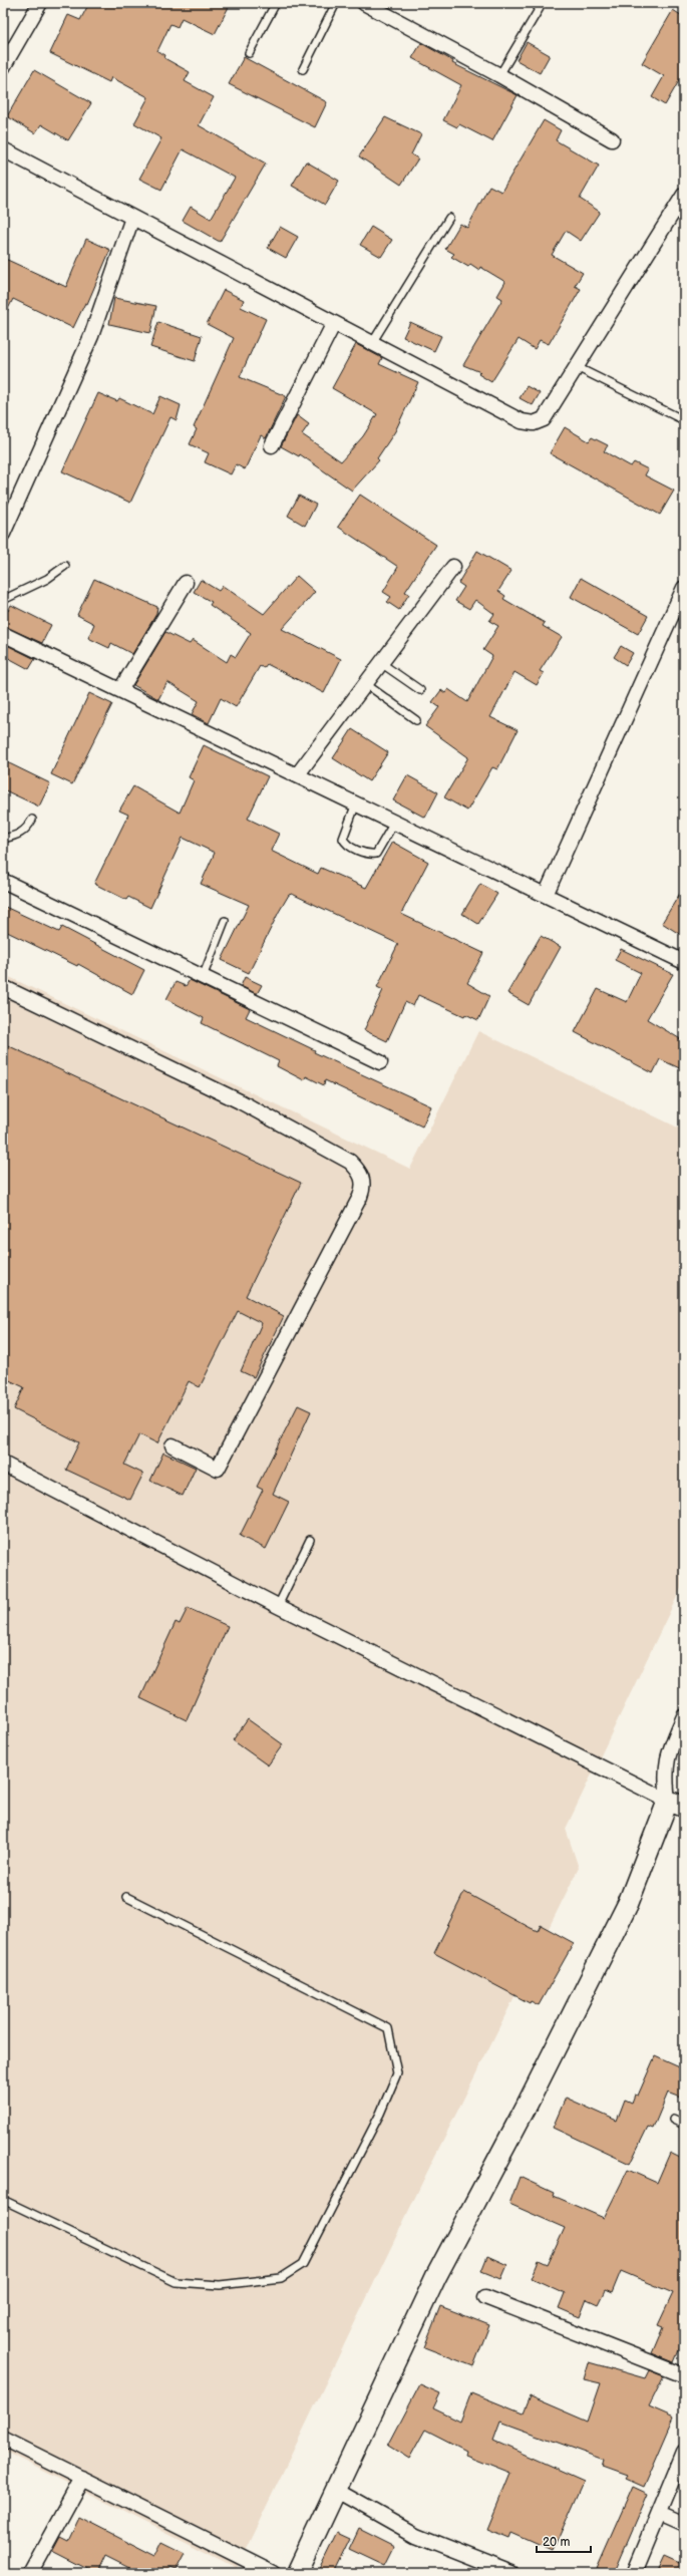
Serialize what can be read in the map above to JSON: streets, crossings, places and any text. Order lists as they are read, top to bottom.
{
  "scale_bar": "20 m"
}
